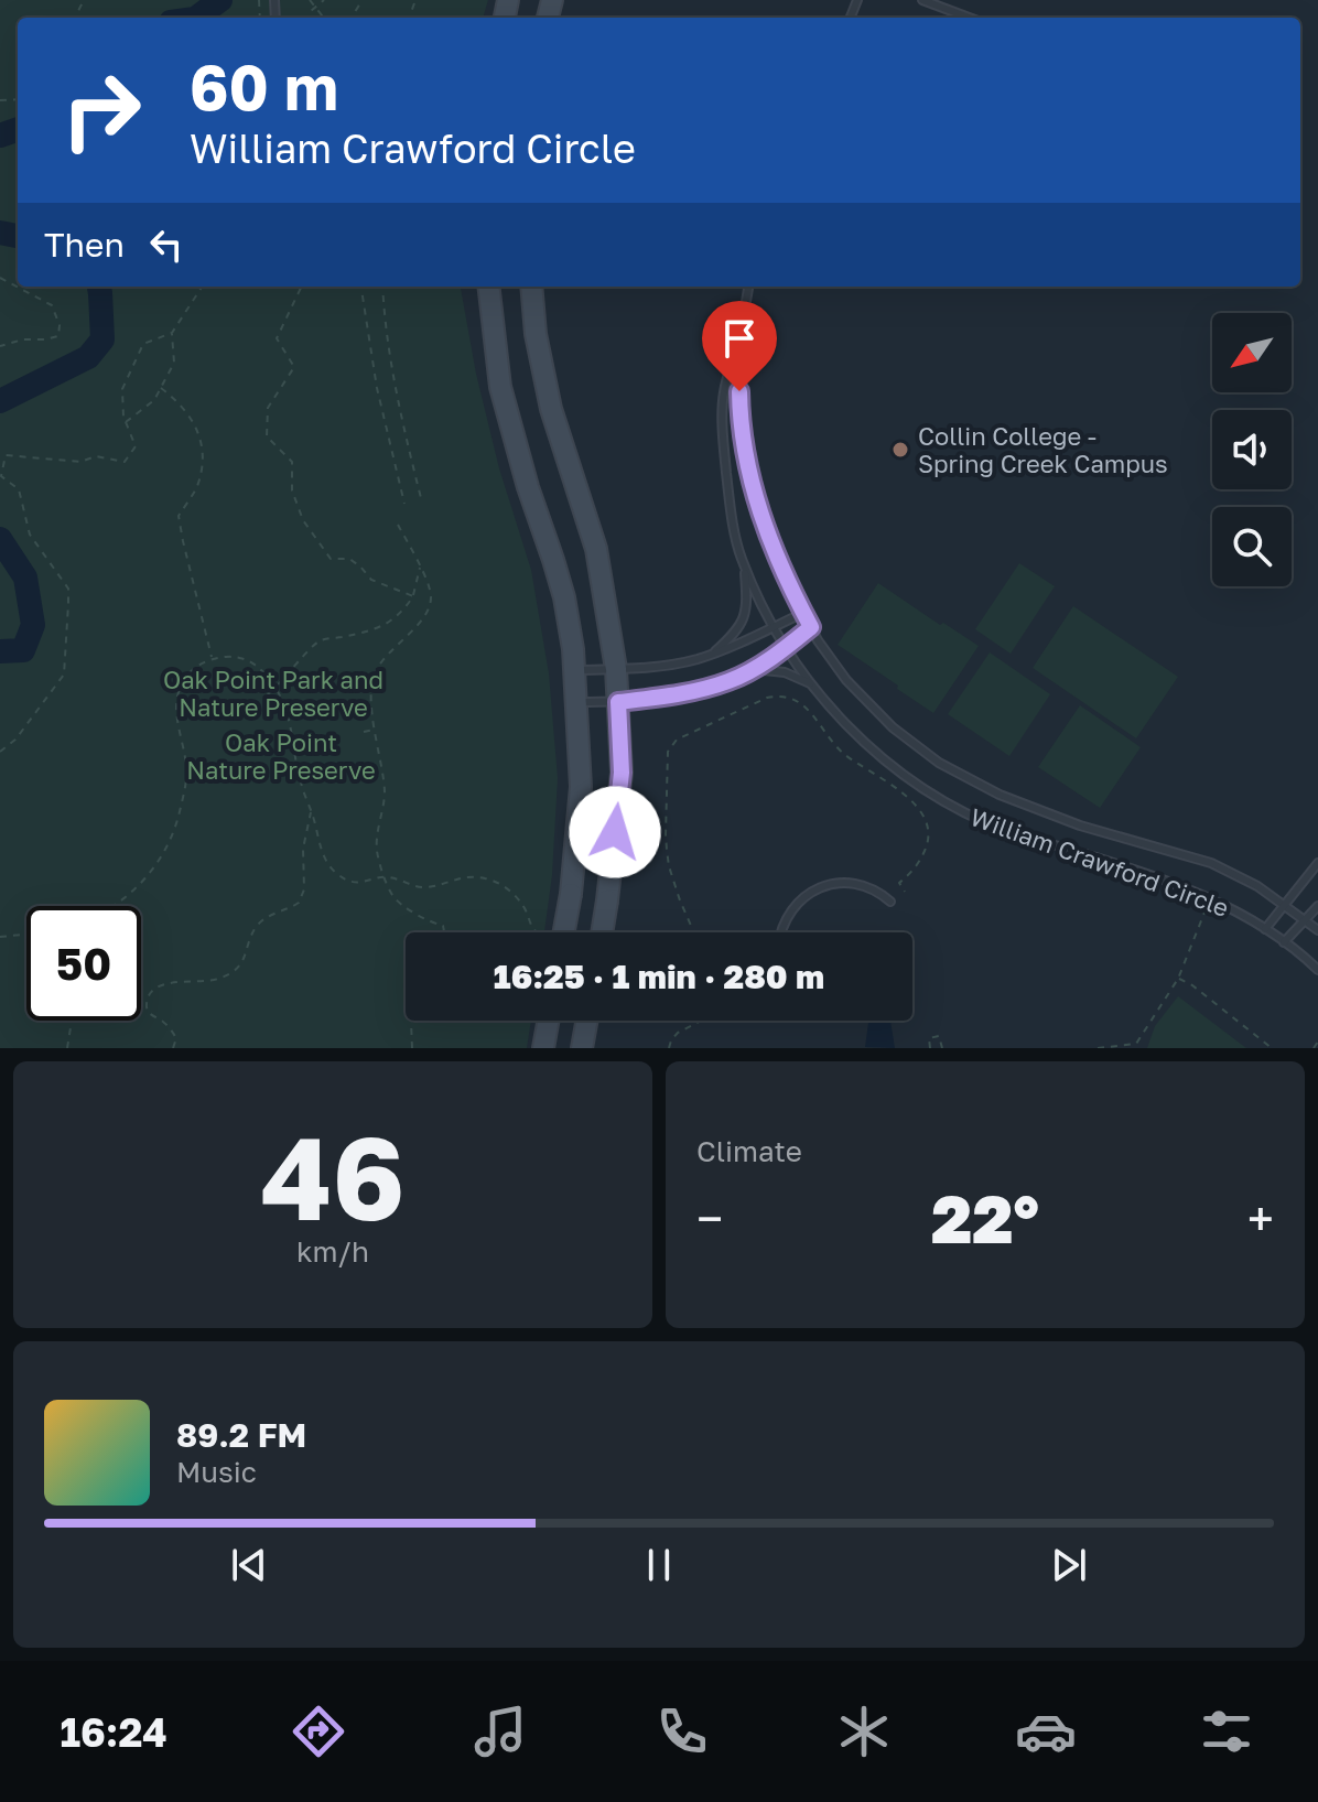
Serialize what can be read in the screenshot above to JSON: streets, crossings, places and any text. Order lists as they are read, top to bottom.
{
  "streets": {
    "lane": ["William Crawford Circle"]
  },
  "parks": ["Oak Point Park and Nature Preserve", "Oak Point Nature Preserve"],
  "places": ["Collin College - Spring Creek Campus"],
  "north": "bottom left",
  "page": {
    "turn": ["60 m", "William Crawford Circle"],
    "then": "Then",
    "limit": "50",
    "trip": "16:25 · 1 min · 280 m",
    "tile": [
      ["46", "km/h"],
      "Climate"
    ],
    "heat": ["−", "22°", "+"],
    "song": ["89.2 FM", "Music"],
    "tabs": "16:24"
  }
}
